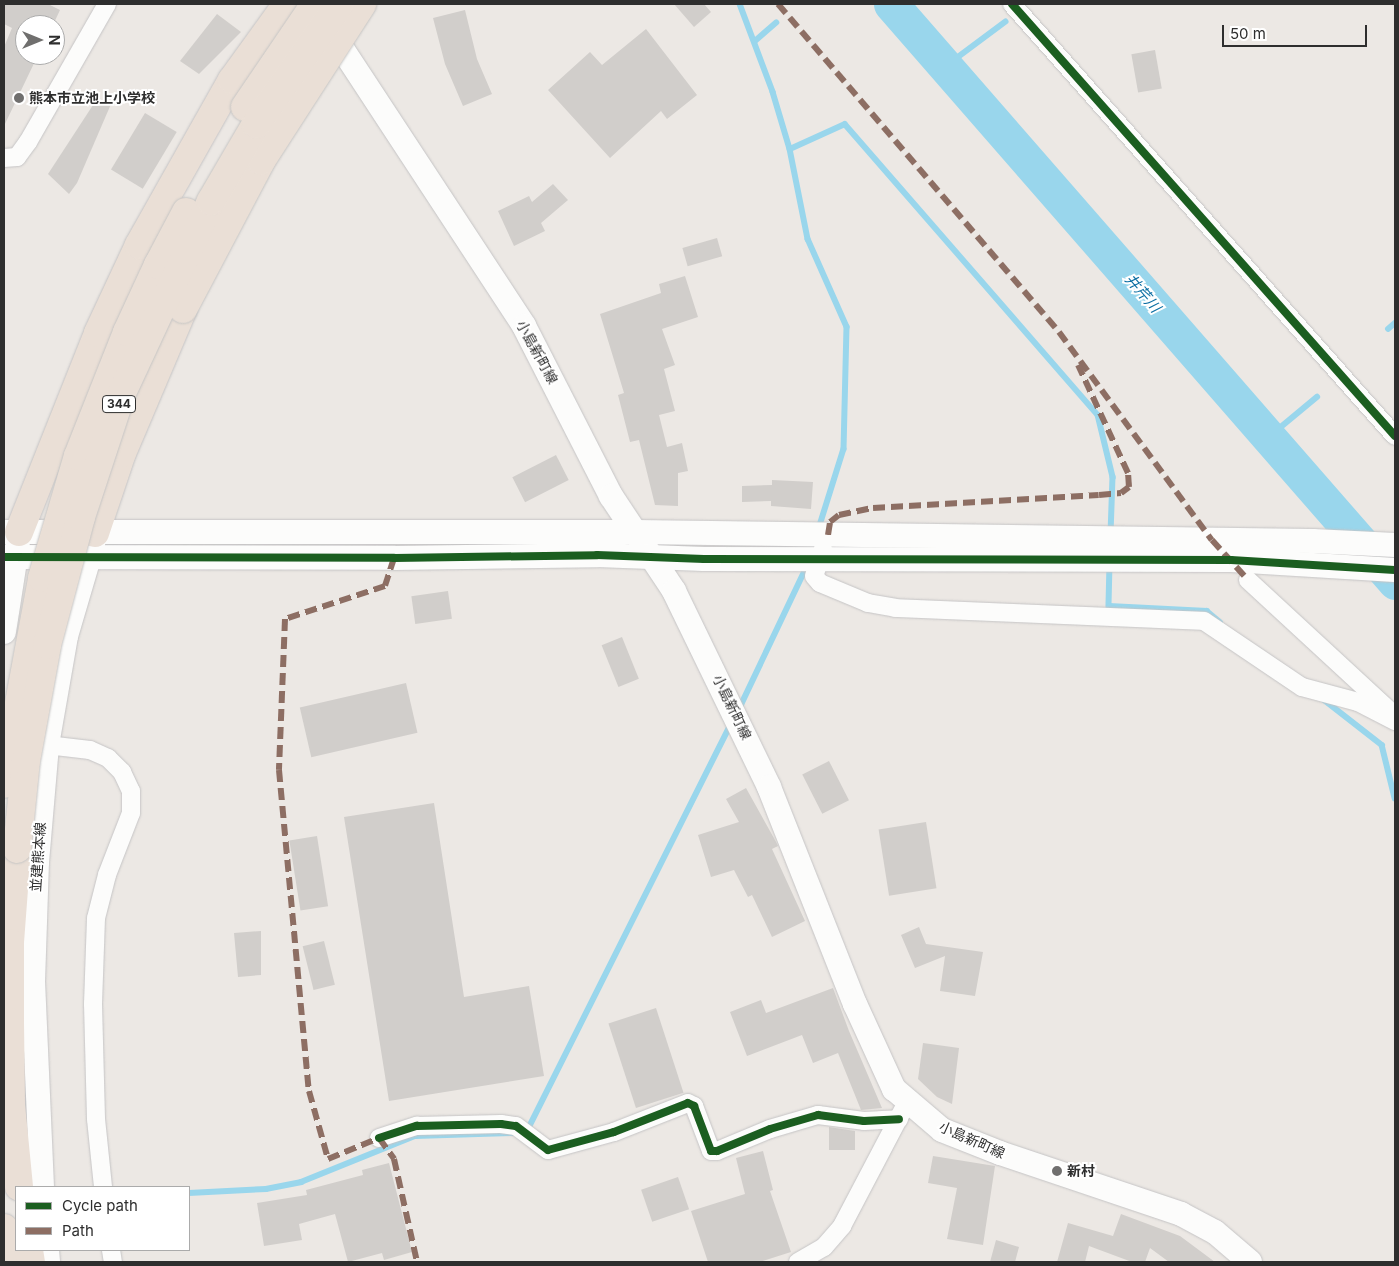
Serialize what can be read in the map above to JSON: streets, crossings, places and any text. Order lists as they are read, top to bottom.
{
  "streets": {
    "highway": ["344"],
    "street": ["小島新町線", "並建熊本線"]
  },
  "crossings": [
    ["小島新町線", "344"]
  ],
  "water": ["井芹川"],
  "places": ["熊本市立池上小学校", "新村"],
  "legend": ["Cycle path", "Path"],
  "scale_bar": "50 m",
  "north": "right"
}
